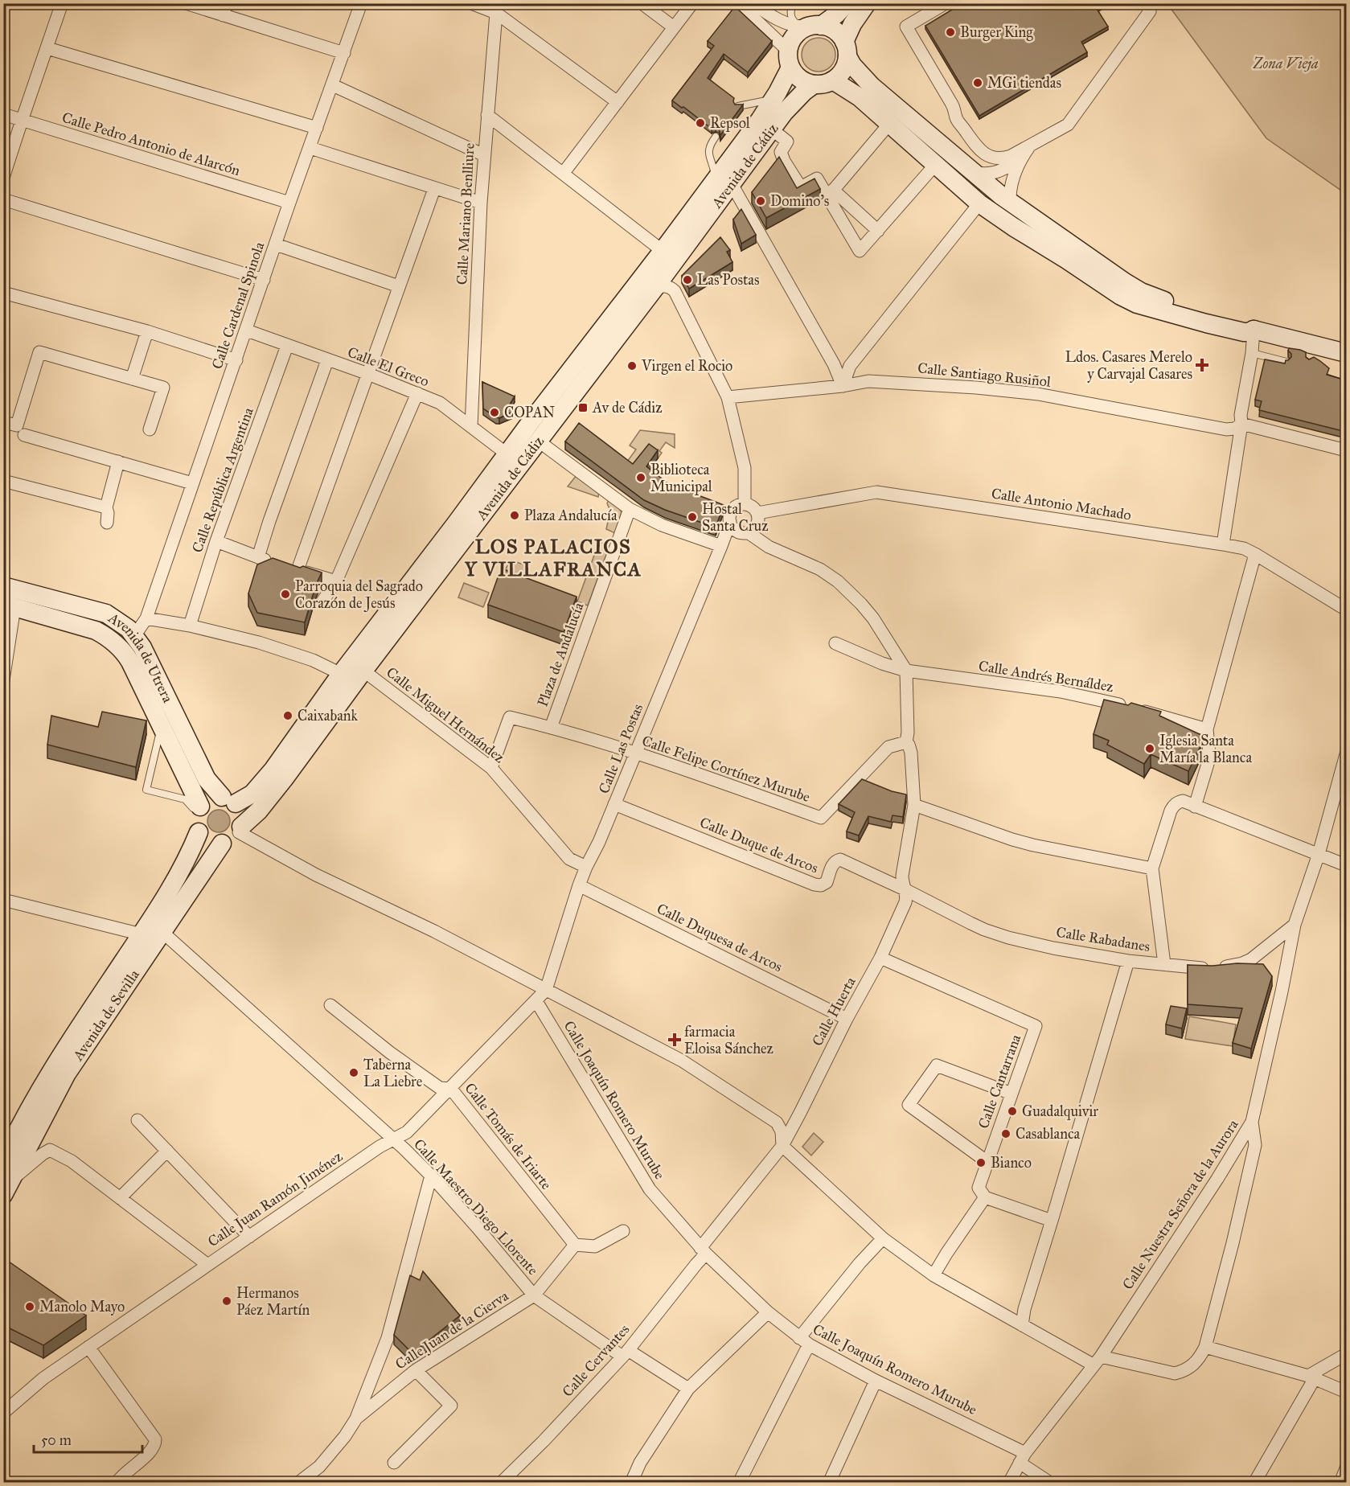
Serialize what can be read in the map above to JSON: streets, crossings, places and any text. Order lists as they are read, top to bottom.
{
  "streets": {
    "main road": ["Avenida de Cádiz", "Avenida de Utrera", "Avenida de Sevilla"],
    "street": [
      "Calle Pedro Antonio de Alarcón",
      "Calle Mariano Benlliure",
      "Calle Cardenal Spinola",
      "Calle El Greco",
      "Calle Santiago Rusiñol",
      "Calle República Argentina",
      "Calle Antonio Machado",
      "Plaza de Andalucía",
      "Calle Andrés Bernáldez",
      "Calle Miguel Hernández",
      "Calle Las Postas",
      "Calle Felipe Cortínez Murube",
      "Calle Duque de Arcos",
      "Calle Duquesa de Arcos",
      "Calle Rabadanes",
      "Calle Huerta",
      "Calle Cantarrana",
      "Calle Joaquín Romero Murube",
      "Calle Tomás de Iriarte",
      "Calle Juan Ramón Jiménez",
      "Calle Nuestra Señora de la Aurora",
      "Calle Maestro Diego Llorente",
      "Calle Juan de la Cierva",
      "Calle Cervantes"
    ]
  },
  "crossings": [
    ["Calle Pedro Antonio de Alarcón", "Calle Cardenal Spinola"],
    ["Avenida de Cádiz", "Calle El Greco"],
    ["Avenida de Cádiz", "Avenida de Utrera"],
    ["Avenida de Cádiz", "Calle Miguel Hernández"],
    ["Avenida de Cádiz", "Avenida de Sevilla"],
    ["Calle Mariano Benlliure", "Calle El Greco"],
    ["Calle Cardenal Spinola", "Calle El Greco"],
    ["Calle Cardenal Spinola", "Avenida de Utrera"],
    ["Calle El Greco", "Calle República Argentina"],
    ["Calle Antonio Machado", "Calle Las Postas"],
    ["Plaza de Andalucía", "Calle Felipe Cortínez Murube"],
    ["Avenida de Utrera", "Avenida de Sevilla"],
    ["Calle Andrés Bernáldez", "Calle Huerta"],
    ["Calle Miguel Hernández", "Calle Las Postas"],
    ["Calle Miguel Hernández", "Calle Felipe Cortínez Murube"],
    ["Calle Las Postas", "Calle Felipe Cortínez Murube"],
    ["Calle Las Postas", "Calle Duque de Arcos"],
    ["Calle Las Postas", "Calle Duquesa de Arcos"],
    ["Calle Las Postas", "Calle Juan Ramón Jiménez"],
    ["Calle Felipe Cortínez Murube", "Calle Huerta"],
    ["Calle Duque de Arcos", "Calle Rabadanes"],
    ["Calle Duque de Arcos", "Calle Huerta"],
    ["Calle Duquesa de Arcos", "Calle Huerta"],
    ["Calle Rabadanes", "Calle Huerta"],
    ["Calle Rabadanes", "Calle Nuestra Señora de la Aurora"],
    ["Calle Huerta", "Calle Cantarrana"],
    ["Calle Huerta", "Calle Joaquín Romero Murube"],
    ["Calle Huerta", "Calle Cervantes"],
    ["Avenida de Sevilla", "Calle Maestro Diego Llorente"],
    ["Calle Joaquín Romero Murube", "Calle Juan Ramón Jiménez"],
    ["Calle Joaquín Romero Murube", "Calle Nuestra Señora de la Aurora"],
    ["Calle Joaquín Romero Murube", "Calle Cervantes"],
    ["Calle Tomás de Iriarte", "Calle Juan Ramón Jiménez"],
    ["Calle Juan Ramón Jiménez", "Calle Maestro Diego Llorente"],
    ["Calle Maestro Diego Llorente", "Calle Juan de la Cierva"],
    ["Calle Maestro Diego Llorente", "Calle Cervantes"]
  ],
  "districts": ["LOS PALACIOS Y VILLAFRANCA"],
  "parks": ["Zona Vieja"],
  "places": {
    "other": [
      "Burger King",
      "MGi tiendas",
      "Repsol",
      "Domino's",
      "Las Postas",
      "Virgen el Rocio",
      "COPAN",
      "Biblioteca Municipal",
      "Plaza Andalucía",
      "Hostal Santa Cruz",
      "Parroquia del Sagrado Corazón de Jesús",
      "Caixabank",
      "Iglesia Santa María la Blanca",
      "Taberna La Liebre",
      "Guadalquivir",
      "Casablanca",
      "Bianco",
      "Hermanos Páez Martín",
      "Manolo Mayo"
    ],
    "health": ["Ldos. Casares Merelo y Carvajal Casares", "farmacia Eloisa Sánchez"],
    "transit": ["Av de Cádiz"]
  },
  "scale_bar": "50 m"
}
